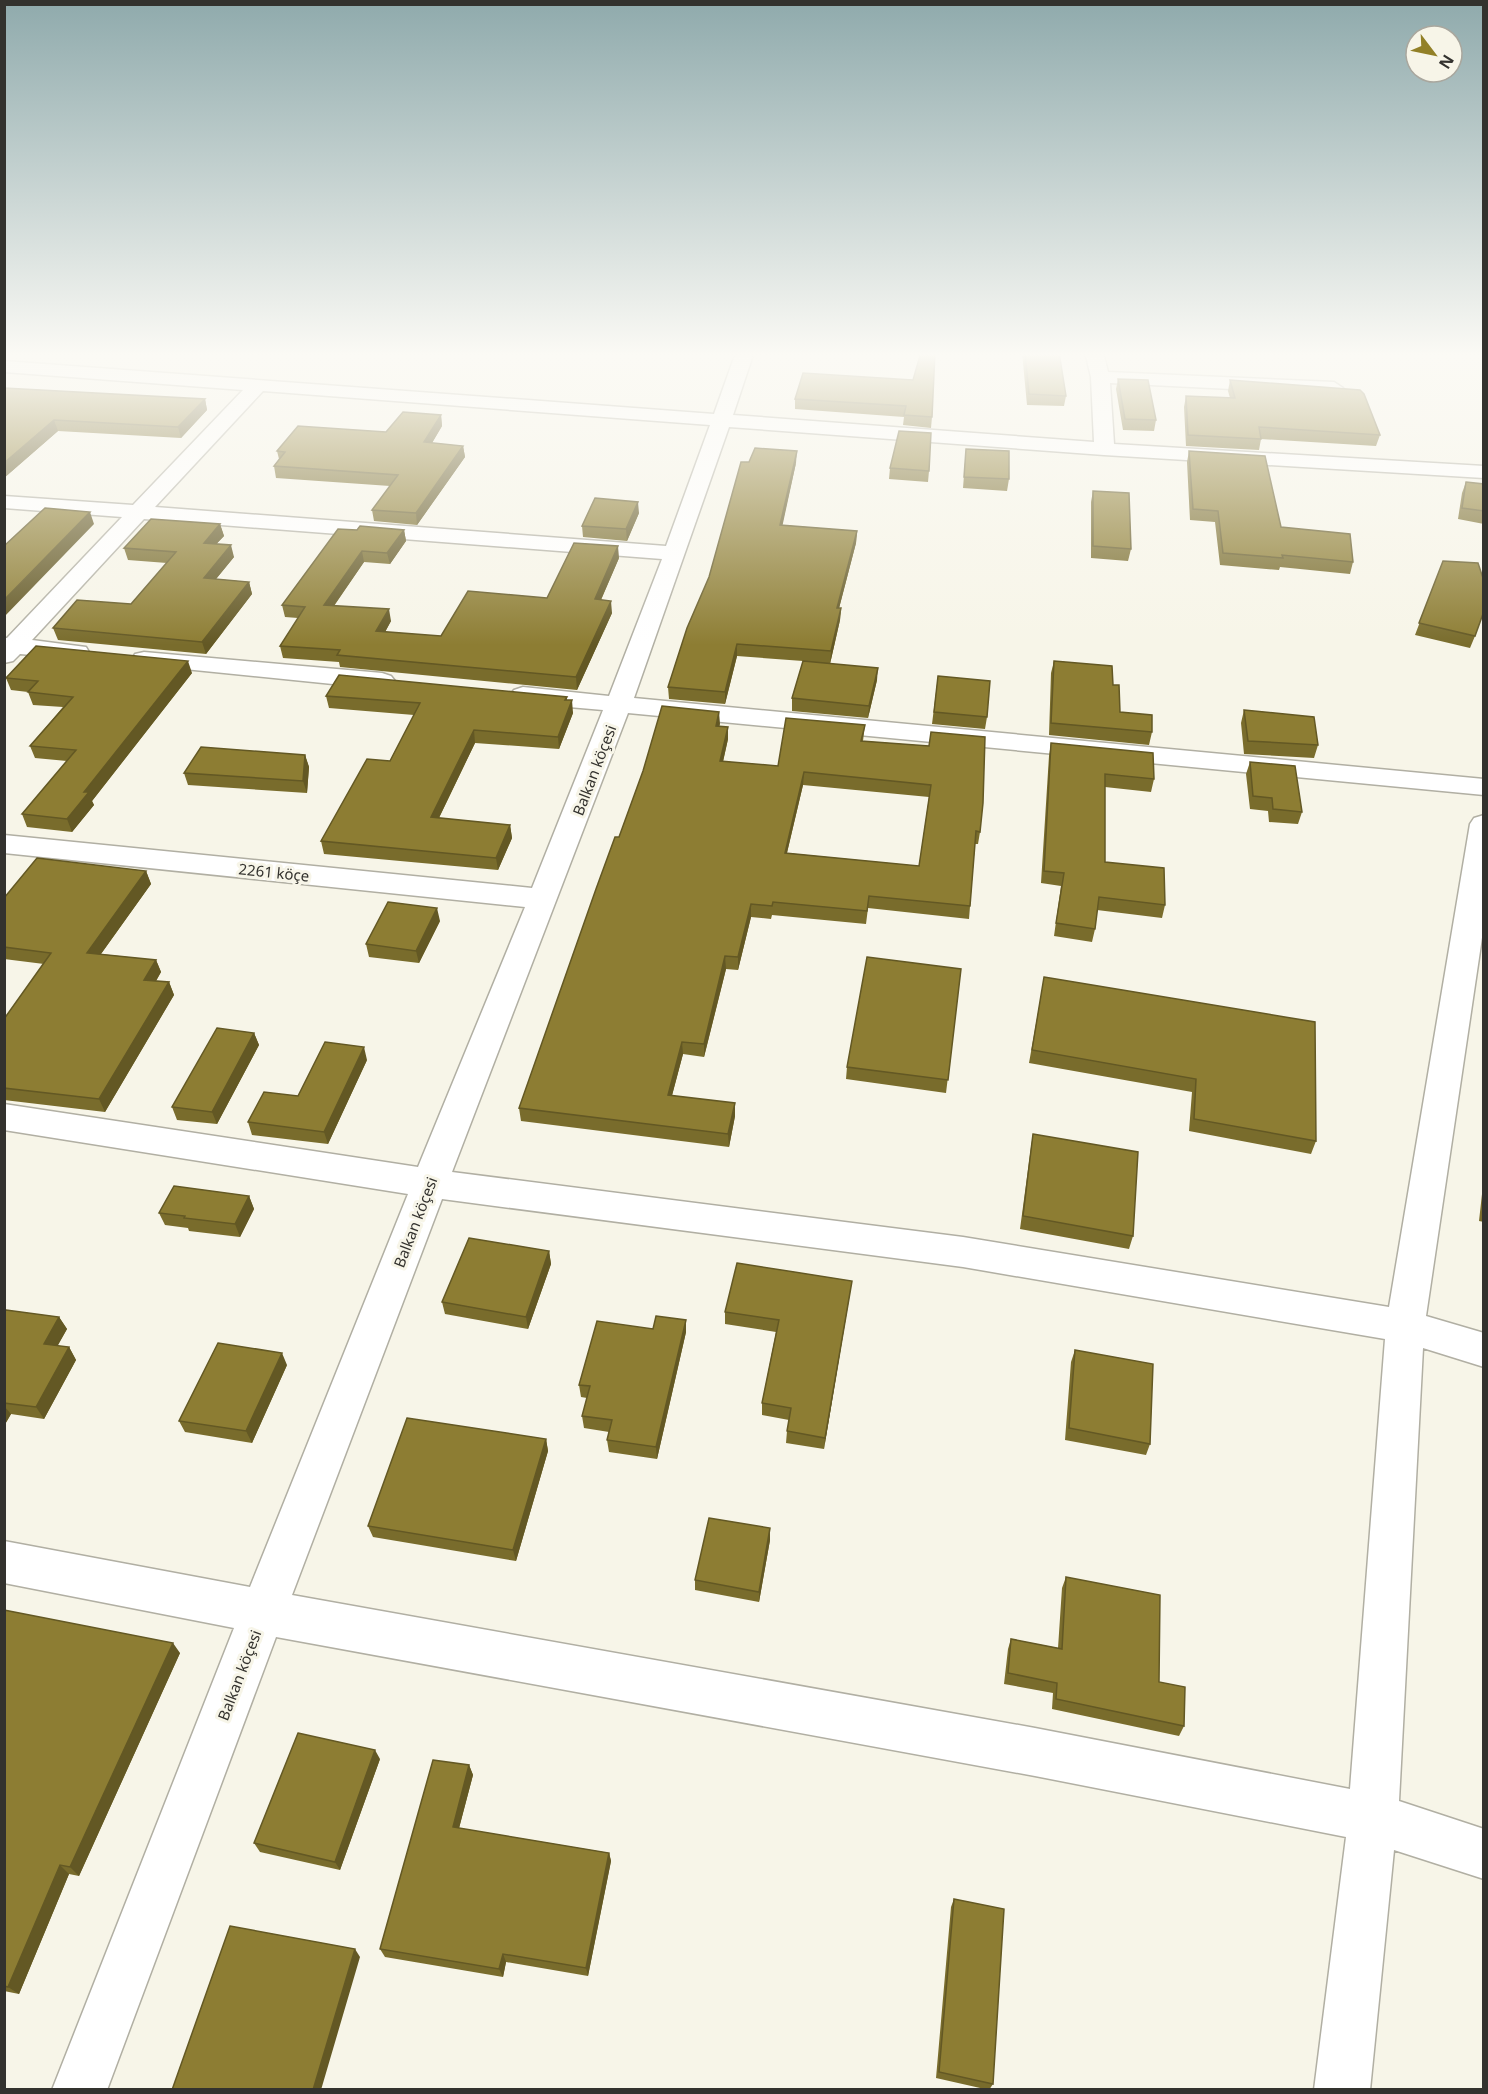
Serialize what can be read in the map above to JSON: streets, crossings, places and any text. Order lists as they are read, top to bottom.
{
  "streets": {
    "street": ["Balkan köçesi", "2261 köçe"]
  },
  "crossings": [
    ["Balkan köçesi", "2261 köçe"]
  ],
  "north": "bottom right"
}
